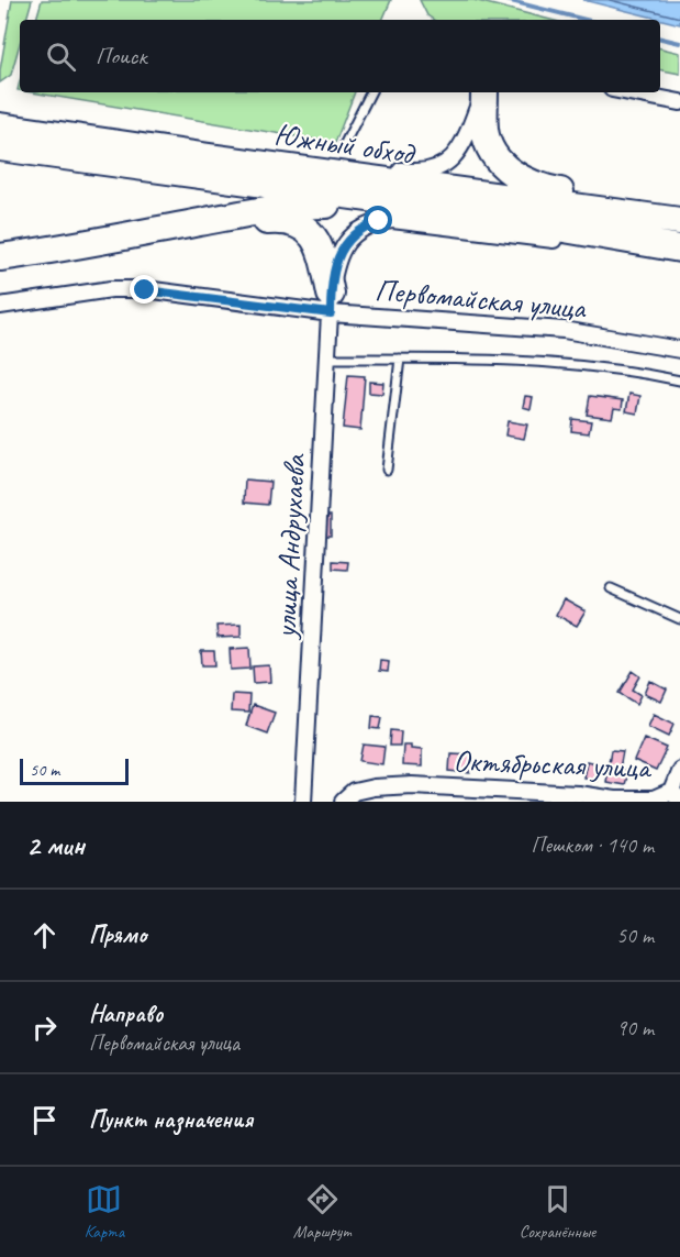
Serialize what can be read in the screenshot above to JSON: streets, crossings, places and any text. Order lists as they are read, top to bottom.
{
  "streets": {
    "highway": ["Южный обход"],
    "street": ["Первомайская улица", "улица Андрухаева", "Октябрьская улица"]
  },
  "crossings": [
    ["Первомайская улица", "улица Андрухаева"]
  ],
  "scale_bar": "50 m",
  "page": {
    "search": "Поиск",
    "scale": "50 m",
    "heading": ["2 мин", "Пешком · 140 m"],
    "list": [
      ["Прямо", "50 m"],
      ["Направо", "Первомайская улица", "90 m"],
      "Пункт назначения"
    ],
    "nav": ["Карта", "Маршрут", "Сохранённые"]
  }
}
